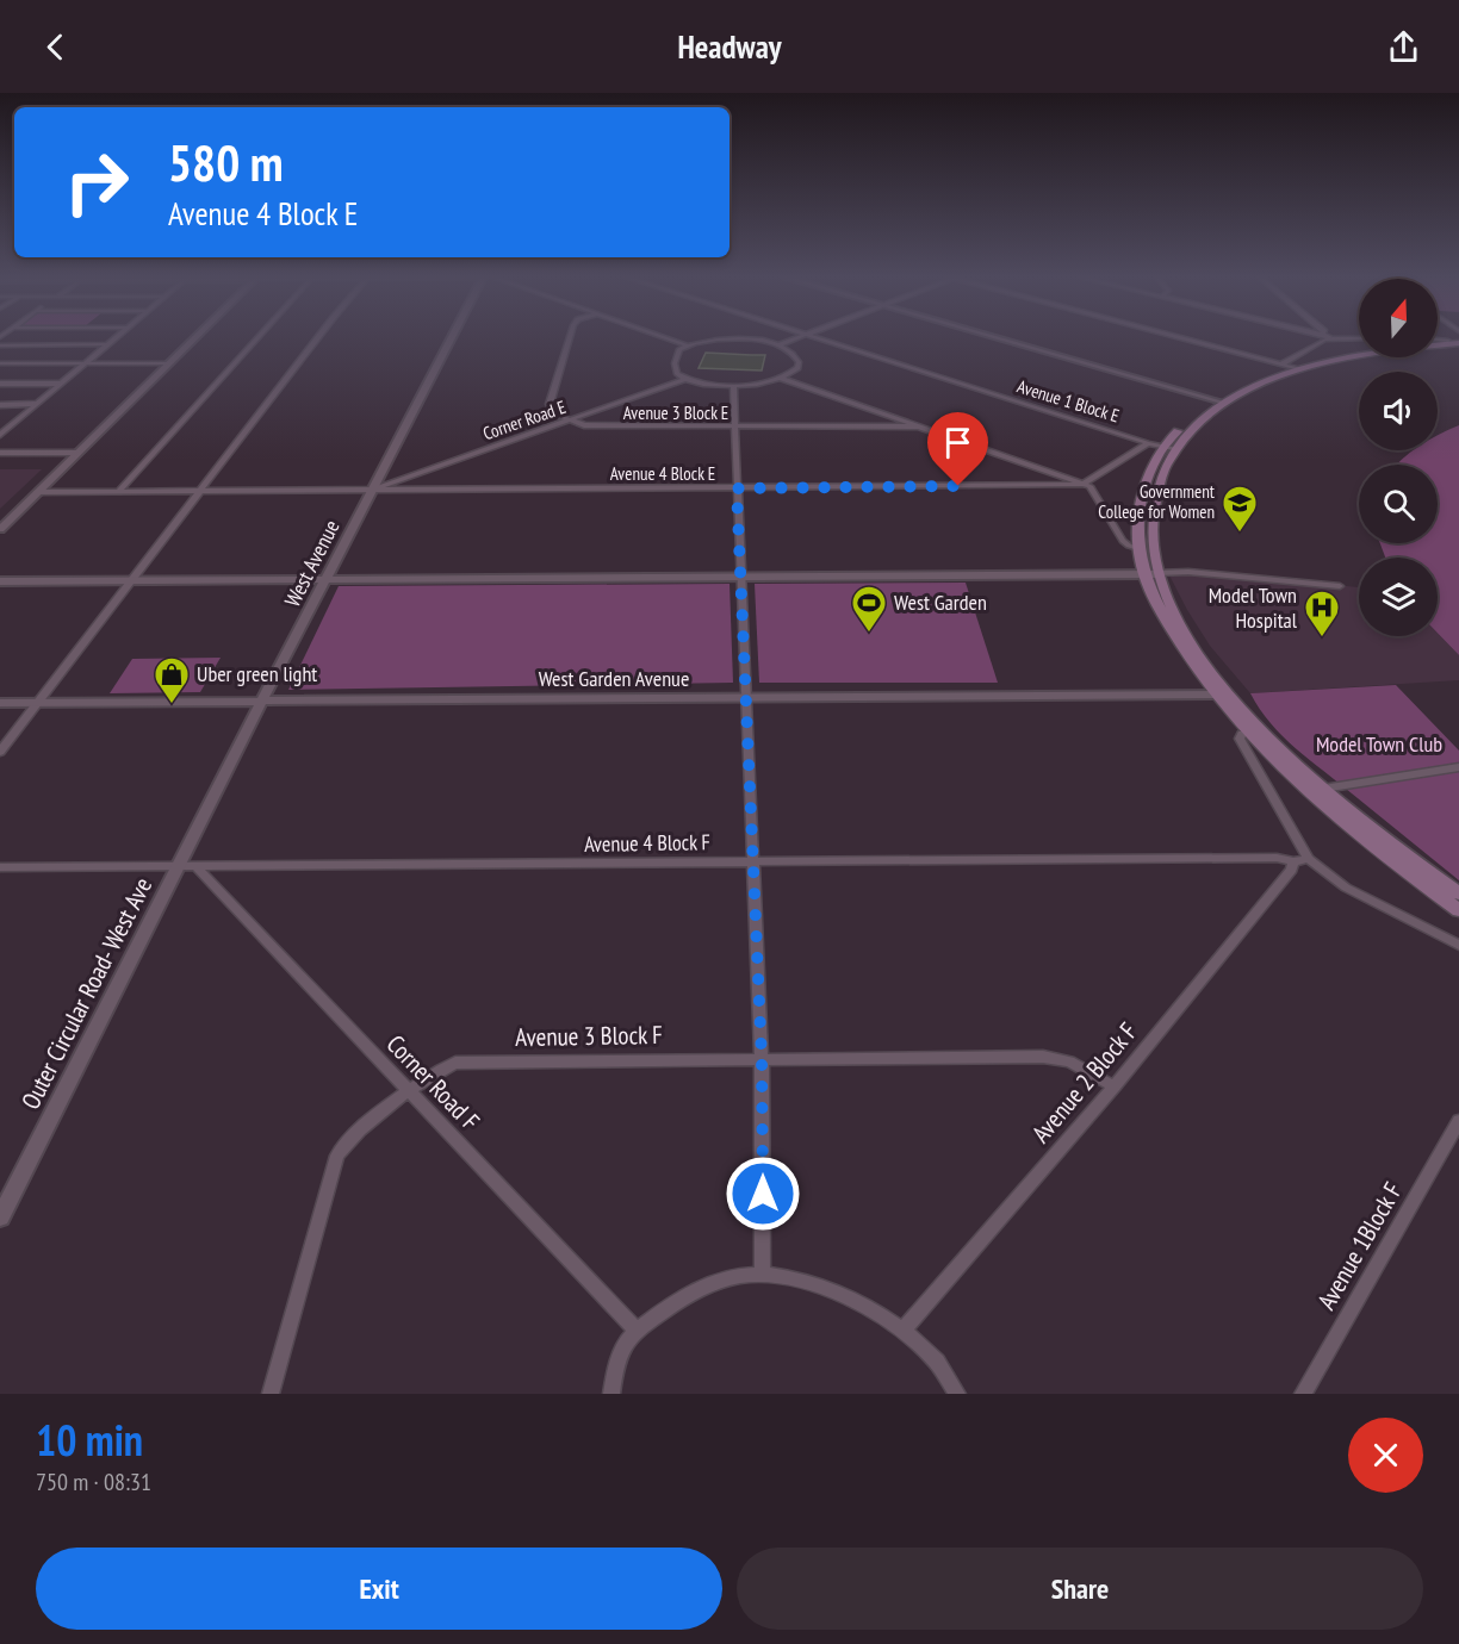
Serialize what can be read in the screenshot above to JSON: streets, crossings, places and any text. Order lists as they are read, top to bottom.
{
  "streets": {
    "street": [
      "Avenue 1 Block E",
      "Avenue 3 Block E",
      "Corner Road E",
      "Avenue 4 Block E",
      "West Avenue",
      "West Garden Avenue",
      "Avenue 4 Block F",
      "Outer Circular Road- West Ave",
      "Avenue 3 Block F",
      "Corner Road F",
      "Avenue 2 Block F",
      "Avenue 1Block F"
    ]
  },
  "crossings": [
    ["Avenue 3 Block E", "Corner Road E"],
    ["Corner Road E", "Avenue 4 Block E"],
    ["Corner Road E", "West Avenue"],
    ["Avenue 4 Block E", "West Avenue"],
    ["West Avenue", "West Garden Avenue"],
    ["West Avenue", "Avenue 4 Block F"],
    ["West Avenue", "Outer Circular Road- West Ave"],
    ["Avenue 4 Block F", "Outer Circular Road- West Ave"],
    ["Avenue 4 Block F", "Corner Road F"],
    ["Avenue 4 Block F", "Avenue 2 Block F"],
    ["Avenue 3 Block F", "Corner Road F"],
    ["Avenue 3 Block F", "Avenue 2 Block F"]
  ],
  "parks": ["Model Town Club"],
  "places": {
    "school or university": ["Government College for Women"],
    "sports": ["West Garden"],
    "hospital": ["Model Town Hospital"],
    "shop": ["Uber green light"]
  },
  "north": "top",
  "page": {
    "header": "Headway",
    "turn": ["580 m", "Avenue 4 Block E"],
    "heading": ["10 min", "750 m · 08:31"],
    "buttons": ["Exit", "Share"]
  }
}
